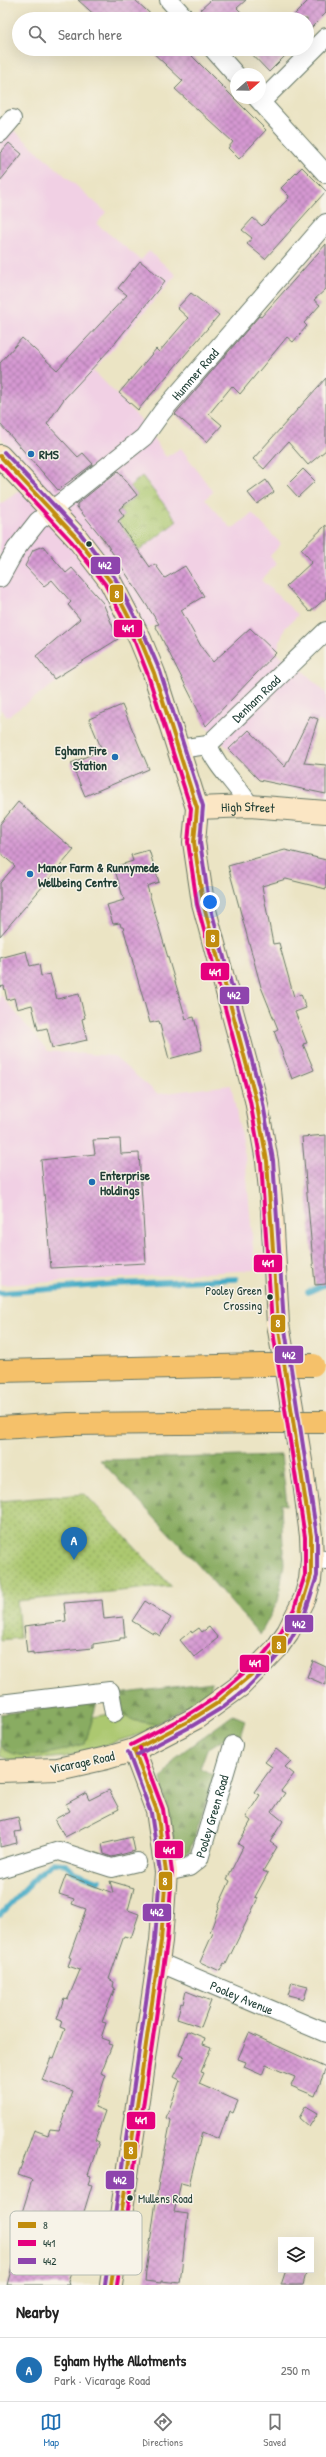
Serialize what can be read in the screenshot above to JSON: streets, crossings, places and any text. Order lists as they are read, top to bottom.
{
  "streets": {
    "main road": ["High Street", "Vicarage Road"],
    "street": [
      "Hummer Road",
      "Denham Road",
      "Pooley Green Road",
      "Pooley Avenue"
    ]
  },
  "crossings": [
    ["High Street", "Vicarage Road"]
  ],
  "places": [
    "RMS",
    "Egham Fire Station",
    "Manor Farm & Runnymede Wellbeing Centre",
    "Enterprise Holdings",
    "Pooley Green Crossing",
    "Mullens Road"
  ],
  "lines": ["transit line 442", "transit line 8", "transit line 441"],
  "legend": ["8", "441", "442"],
  "north": "right",
  "page": {
    "search": "Search here",
    "pins": "A",
    "heading": "Nearby",
    "list": [
      {
        "mark": "A",
        "name": "Egham Hythe Allotments",
        "note": "Park · Vicarage Road",
        "value": "250 m"
      }
    ],
    "nav": ["Map", "Directions", "Saved"]
  }
}
